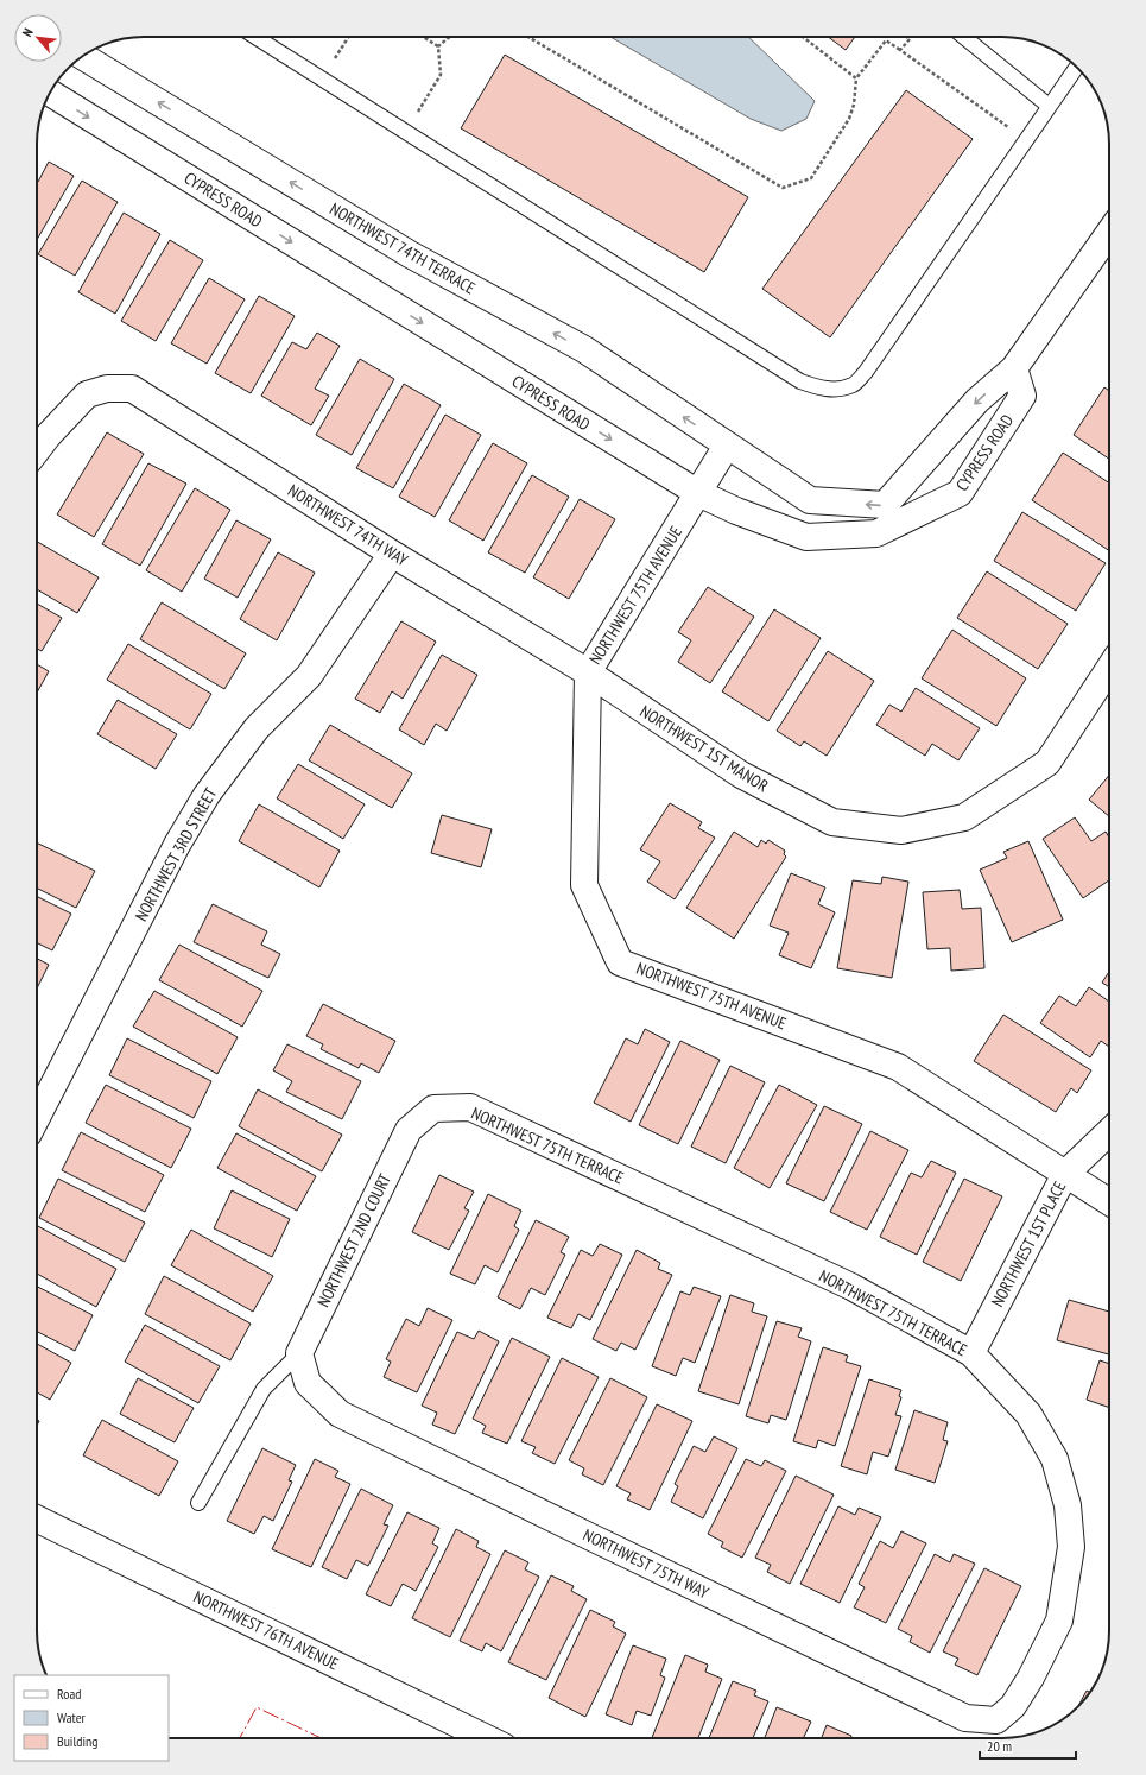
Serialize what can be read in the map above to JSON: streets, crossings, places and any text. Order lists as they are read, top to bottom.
{
  "streets": {
    "street": [
      "CYPRESS ROAD",
      "NORTHWEST 74TH TERRACE",
      "NORTHWEST 74TH WAY",
      "NORTHWEST 75TH AVENUE",
      "NORTHWEST 1ST MANOR",
      "NORTHWEST 3RD STREET",
      "NORTHWEST 75TH TERRACE",
      "NORTHWEST 2ND COURT",
      "NORTHWEST 1ST PLACE",
      "NORTHWEST 75TH WAY",
      "NORTHWEST 76TH AVENUE"
    ]
  },
  "crossings": [
    ["CYPRESS ROAD", "NORTHWEST 74TH TERRACE"],
    ["CYPRESS ROAD", "NORTHWEST 75TH AVENUE"],
    ["NORTHWEST 74TH TERRACE", "NORTHWEST 75TH AVENUE"],
    ["NORTHWEST 74TH WAY", "NORTHWEST 75TH AVENUE"],
    ["NORTHWEST 74TH WAY", "NORTHWEST 1ST MANOR"],
    ["NORTHWEST 74TH WAY", "NORTHWEST 3RD STREET"],
    ["NORTHWEST 75TH AVENUE", "NORTHWEST 1ST MANOR"],
    ["NORTHWEST 75TH AVENUE", "NORTHWEST 1ST PLACE"],
    ["NORTHWEST 75TH TERRACE", "NORTHWEST 2ND COURT"],
    ["NORTHWEST 75TH TERRACE", "NORTHWEST 1ST PLACE"],
    ["NORTHWEST 75TH TERRACE", "NORTHWEST 75TH WAY"],
    ["NORTHWEST 2ND COURT", "NORTHWEST 75TH WAY"]
  ],
  "one_way": ["NORTHWEST 74TH TERRACE"],
  "legend": ["Road", "Water", "Building"],
  "scale_bar": "20 m",
  "north": "top left"
}
